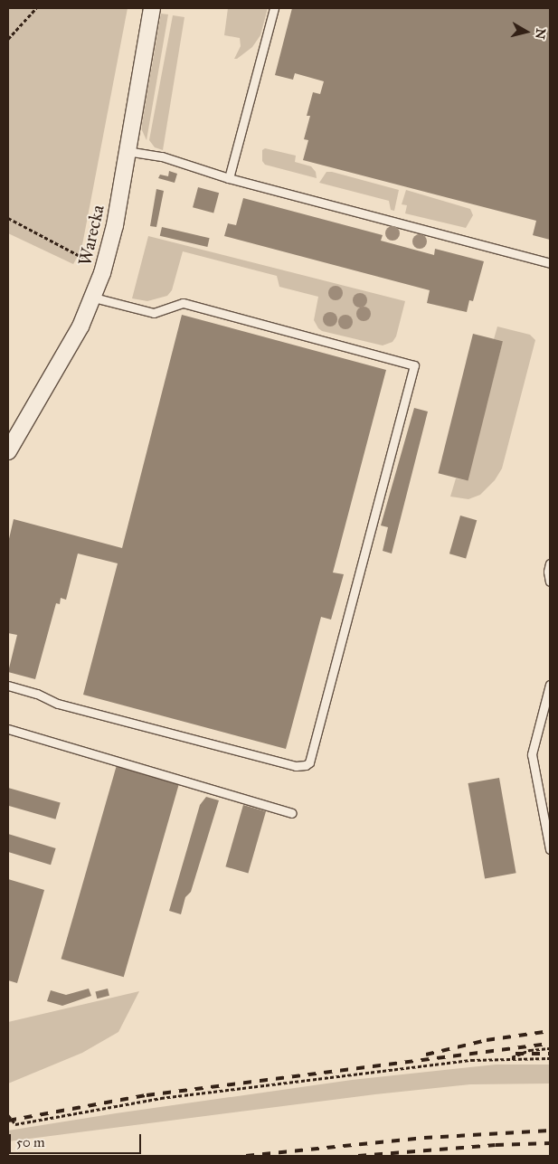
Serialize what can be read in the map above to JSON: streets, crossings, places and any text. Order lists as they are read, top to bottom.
{
  "streets": {
    "street": ["Warecka"]
  },
  "scale_bar": "50 m",
  "north": "right"
}
